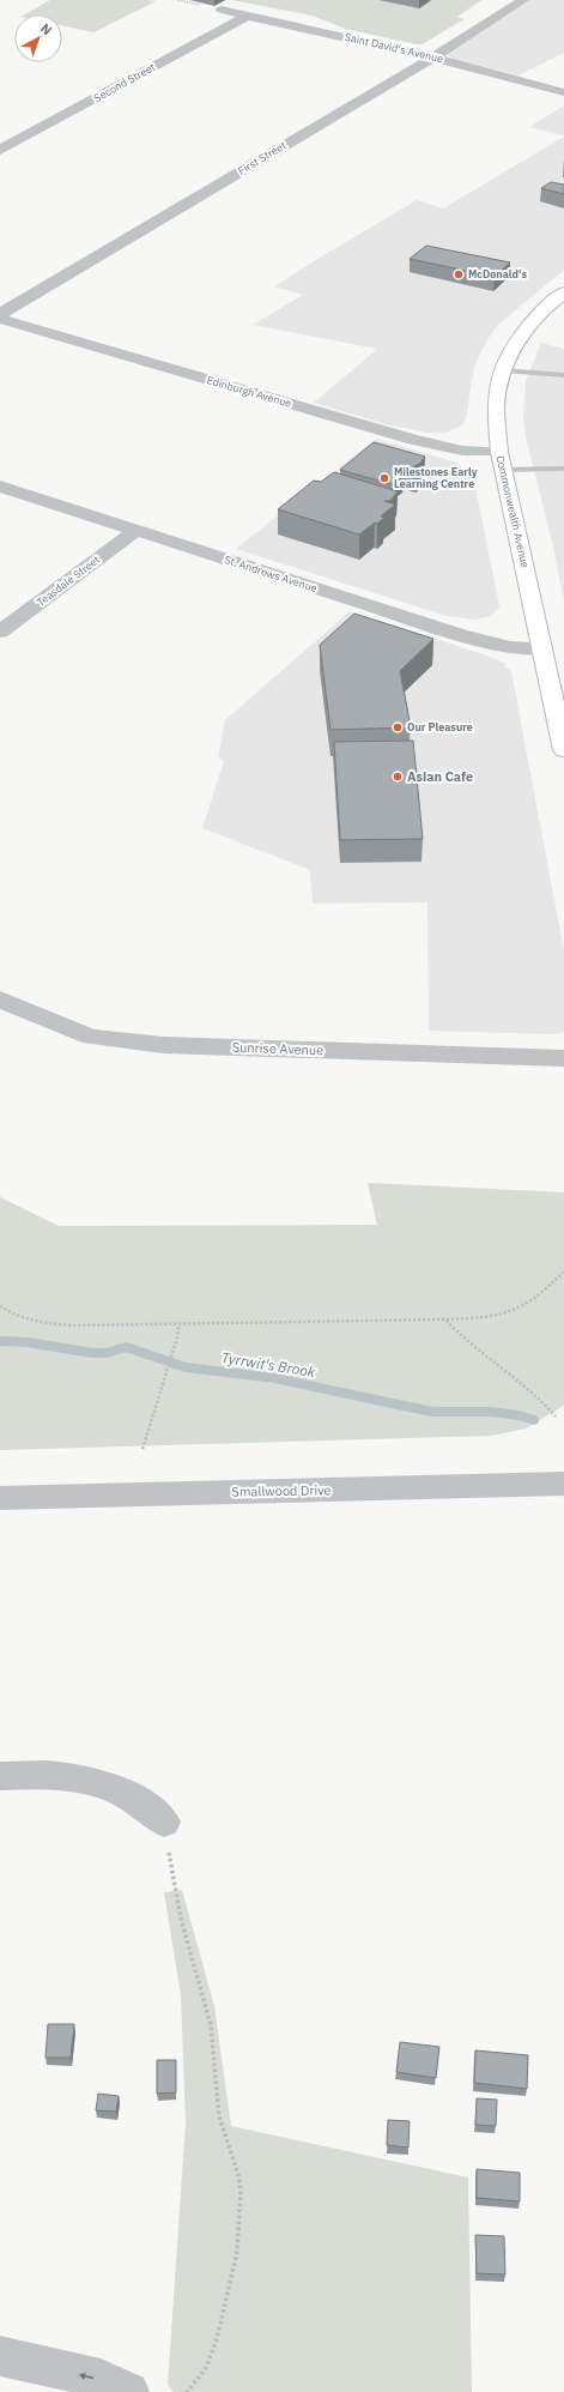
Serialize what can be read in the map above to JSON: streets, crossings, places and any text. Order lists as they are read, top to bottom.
{
  "streets": {
    "main road": ["Commonwealth Avenue"],
    "street": [
      "Saint David's Avenue",
      "Second Street",
      "First Street",
      "Edinburgh Avenue",
      "St. Andrews Avenue",
      "Teasdale Street",
      "Sunrise Avenue",
      "Smallwood Drive"
    ]
  },
  "crossings": [
    ["Saint David's Avenue", "Second Street"],
    ["Saint David's Avenue", "First Street"],
    ["Edinburgh Avenue", "Commonwealth Avenue"],
    ["Commonwealth Avenue", "St. Andrews Avenue"],
    ["St. Andrews Avenue", "Teasdale Street"]
  ],
  "water": ["Tyrrwit's Brook"],
  "places": [
    "McDonald's",
    "Milestones Early Learning Centre",
    "Our Pleasure",
    "Asian Cafe"
  ],
  "north": "top right"
}
